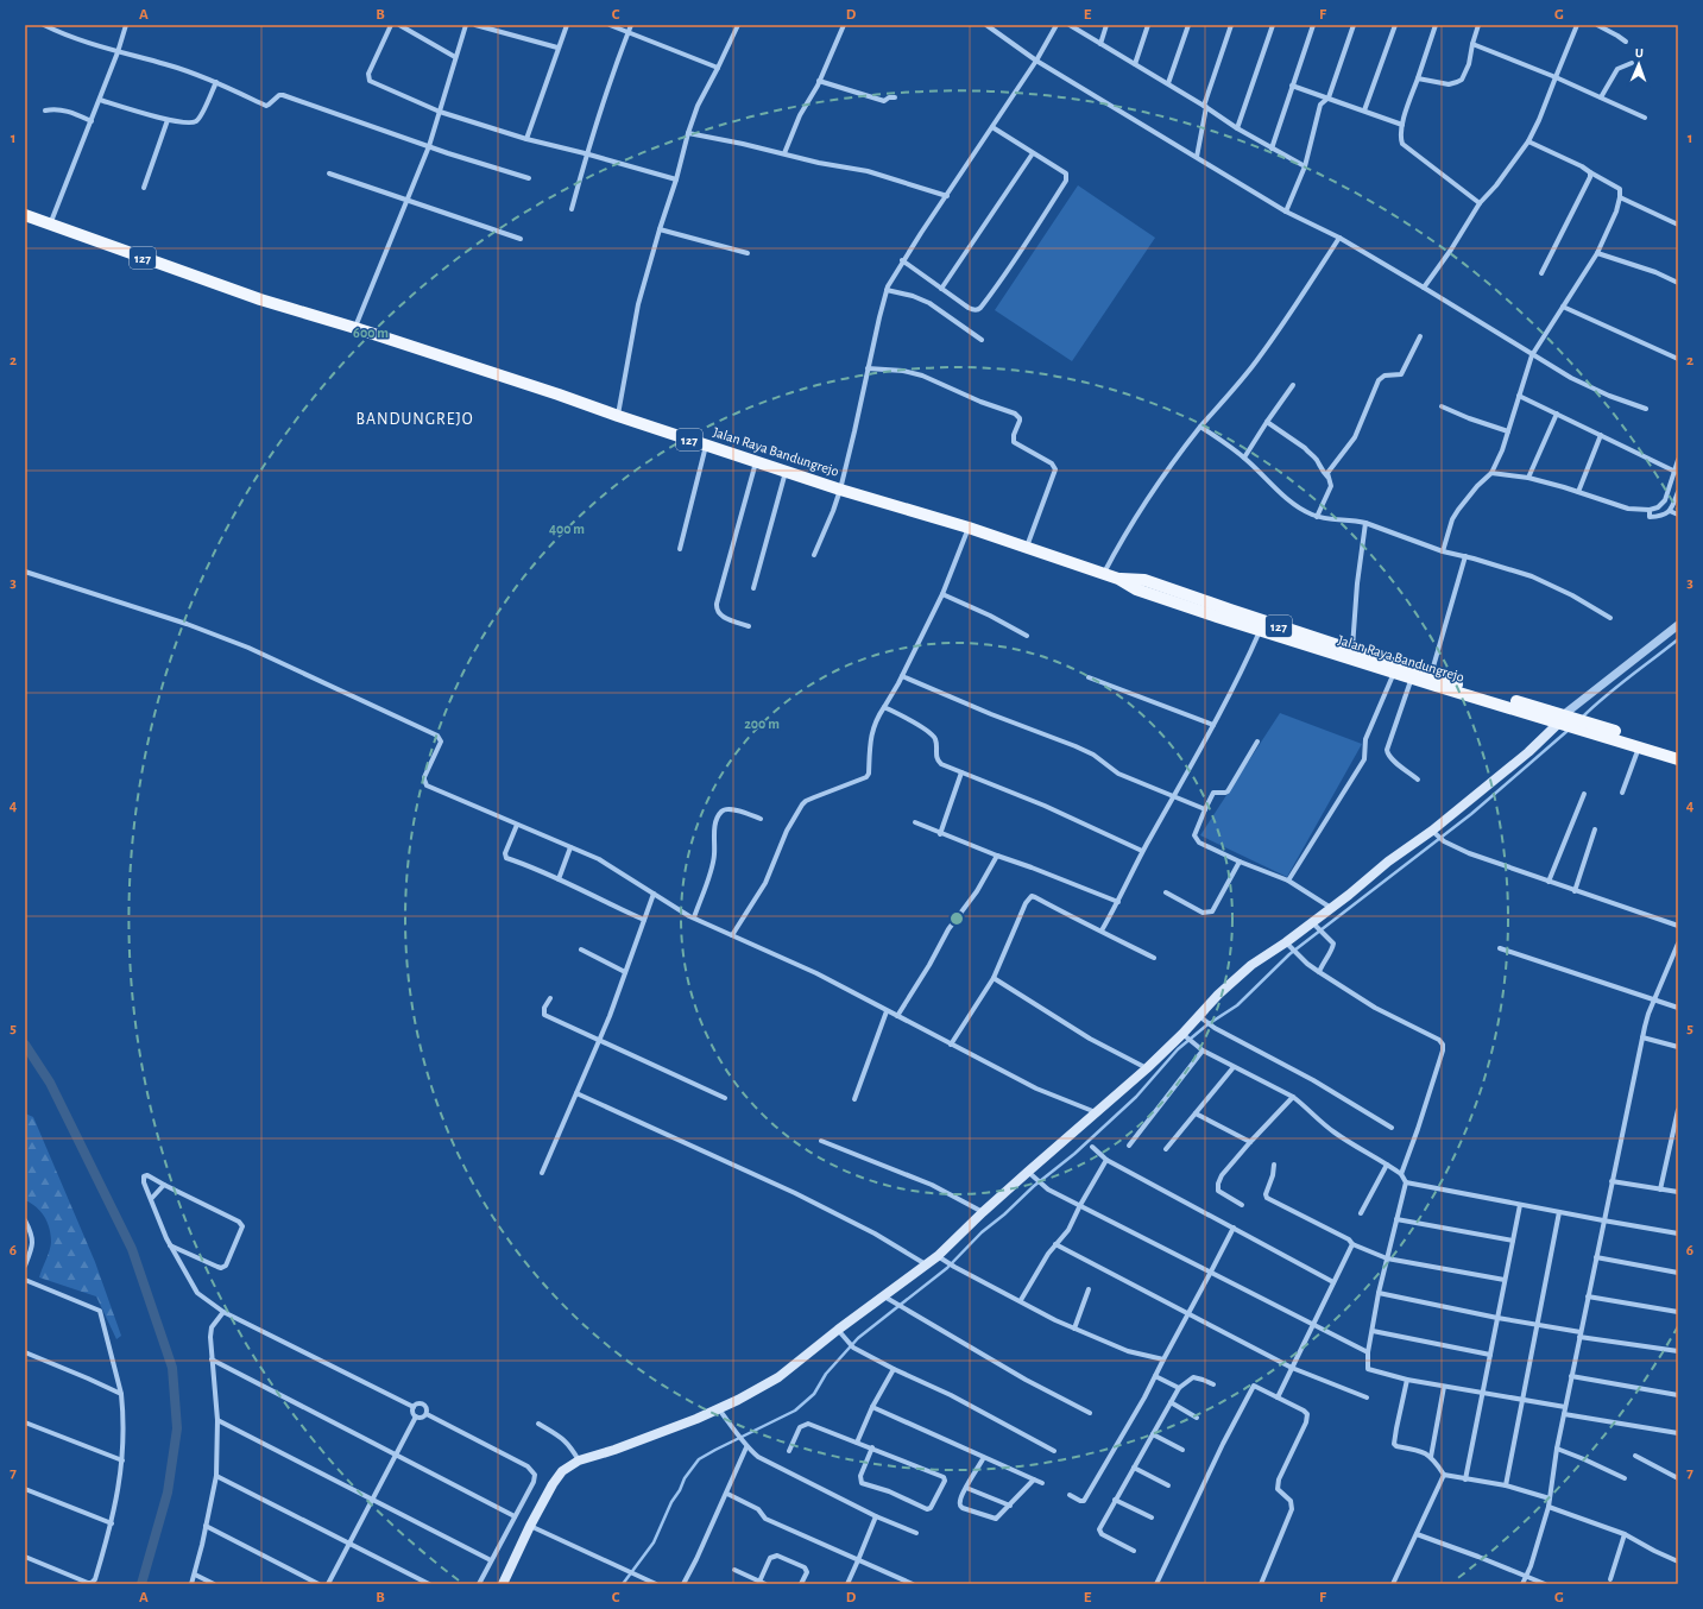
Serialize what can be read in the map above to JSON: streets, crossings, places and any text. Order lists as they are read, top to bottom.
{
  "streets": {
    "main road": ["127", "Jalan Raya Bandungrejo"]
  },
  "crossings": [
    ["127", "Jalan Raya Bandungrejo"]
  ],
  "districts": ["BANDUNGREJO"],
  "north": "top",
  "grid": {
    "columns": [
      "A",
      "B",
      "C",
      "D",
      "E",
      "F",
      "G"
    ],
    "rows": [
      "1",
      "2",
      "3",
      "4",
      "5",
      "6",
      "7"
    ]
  },
  "rings": ["600 m", "400 m", "200 m"]
}
